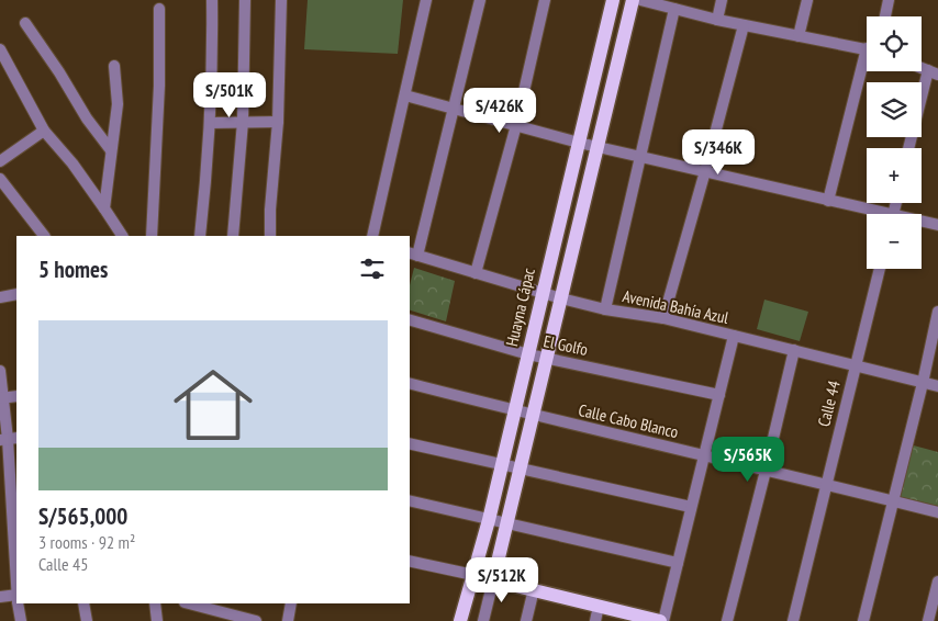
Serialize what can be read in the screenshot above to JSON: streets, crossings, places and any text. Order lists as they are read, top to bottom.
{
  "streets": {
    "main road": ["Huayna Cápac"],
    "street": [
      "Avenida Bahía Azul",
      "El Golfo",
      "Calle 44",
      "Calle Cabo Blanco"
    ]
  },
  "crossings": [
    ["Huayna Cápac", "Avenida Bahía Azul"],
    ["Huayna Cápac", "El Golfo"],
    ["Huayna Cápac", "Calle Cabo Blanco"],
    ["Avenida Bahía Azul", "Calle 44"],
    ["Calle 44", "Calle Cabo Blanco"]
  ],
  "page": {
    "map_buttons": ["+", "−"],
    "price": [
      "S/501K",
      "S/426K",
      "S/346K",
      "S/565K",
      "S/512K"
    ],
    "heading": "5 homes",
    "list": [
      {
        "name": "S/565,000",
        "note": "3 rooms · 92 m² · Calle 45"
      }
    ]
  }
}
